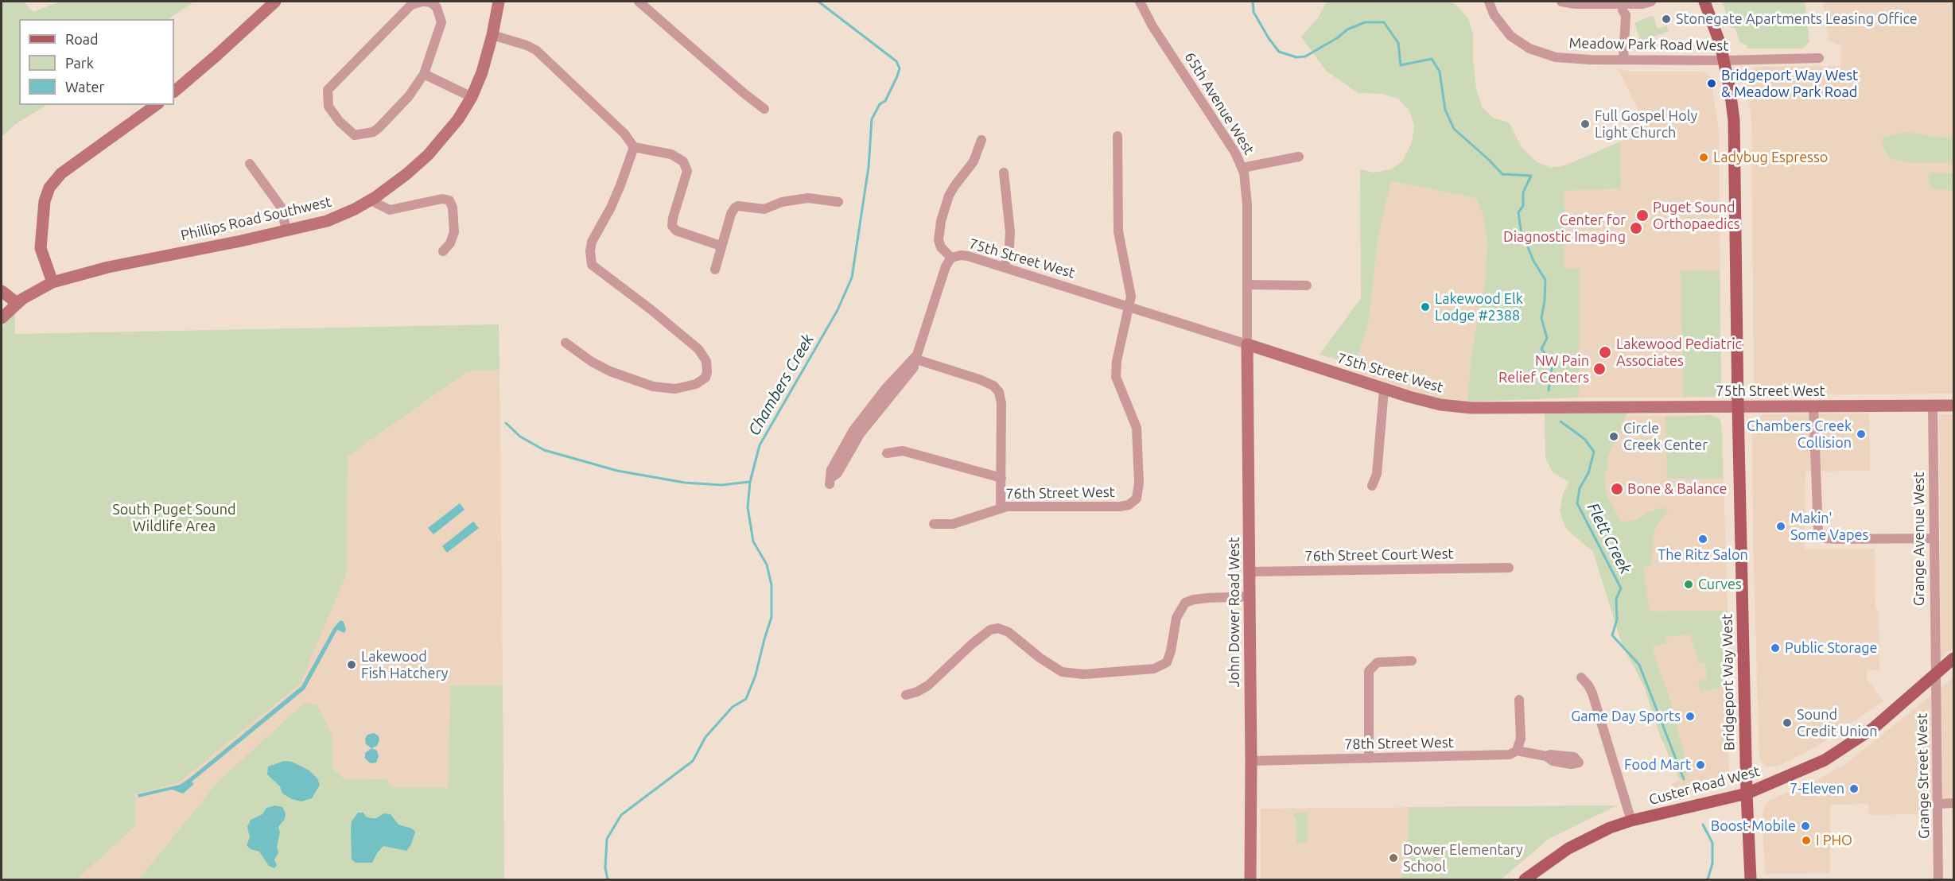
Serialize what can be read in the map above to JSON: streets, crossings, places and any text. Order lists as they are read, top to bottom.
{
  "streets": {
    "main road": ["Bridgeport Way West", "Custer Road West"],
    "street": [
      "Meadow Park Road West",
      "65th Avenue West",
      "Phillips Road Southwest",
      "75th Street West",
      "76th Street West",
      "Grange Avenue West",
      "76th Street Court West",
      "John Dower Road West",
      "78th Street West",
      "Grange Street West"
    ]
  },
  "crossings": [
    ["Meadow Park Road West", "Bridgeport Way West"],
    ["65th Avenue West", "75th Street West"],
    ["65th Avenue West", "John Dower Road West"],
    ["75th Street West", "76th Street West"],
    ["75th Street West", "Grange Avenue West"],
    ["75th Street West", "John Dower Road West"],
    ["75th Street West", "Bridgeport Way West"],
    ["Grange Avenue West", "Grange Street West"],
    ["Grange Avenue West", "Custer Road West"],
    ["76th Street Court West", "John Dower Road West"],
    ["John Dower Road West", "78th Street West"],
    ["Bridgeport Way West", "Custer Road West"],
    ["Grange Street West", "Custer Road West"]
  ],
  "water": ["Chambers Creek", "Flett Creek"],
  "parks": ["South Puget Sound Wildlife Area"],
  "places": [
    "Stonegate Apartments Leasing Office",
    "Bridgeport Way West & Meadow Park Road",
    "Full Gospel Holy Light Church",
    "Ladybug Espresso",
    "Puget Sound Orthopaedics",
    "Center for Diagnostic Imaging",
    "Lakewood Elk Lodge #2388",
    "Lakewood Pediatric Associates",
    "NW Pain Relief Centers",
    "Chambers Creek Collision",
    "Circle Creek Center",
    "Bone & Balance",
    "Makin' Some Vapes",
    "The Ritz Salon",
    "Curves",
    "Public Storage",
    "Lakewood Fish Hatchery",
    "Game Day Sports",
    "Sound Credit Union",
    "Food Mart",
    "7-Eleven",
    "Boost Mobile",
    "I PHO",
    "Dower Elementary School"
  ],
  "legend": ["Road", "Park", "Water"]
}
